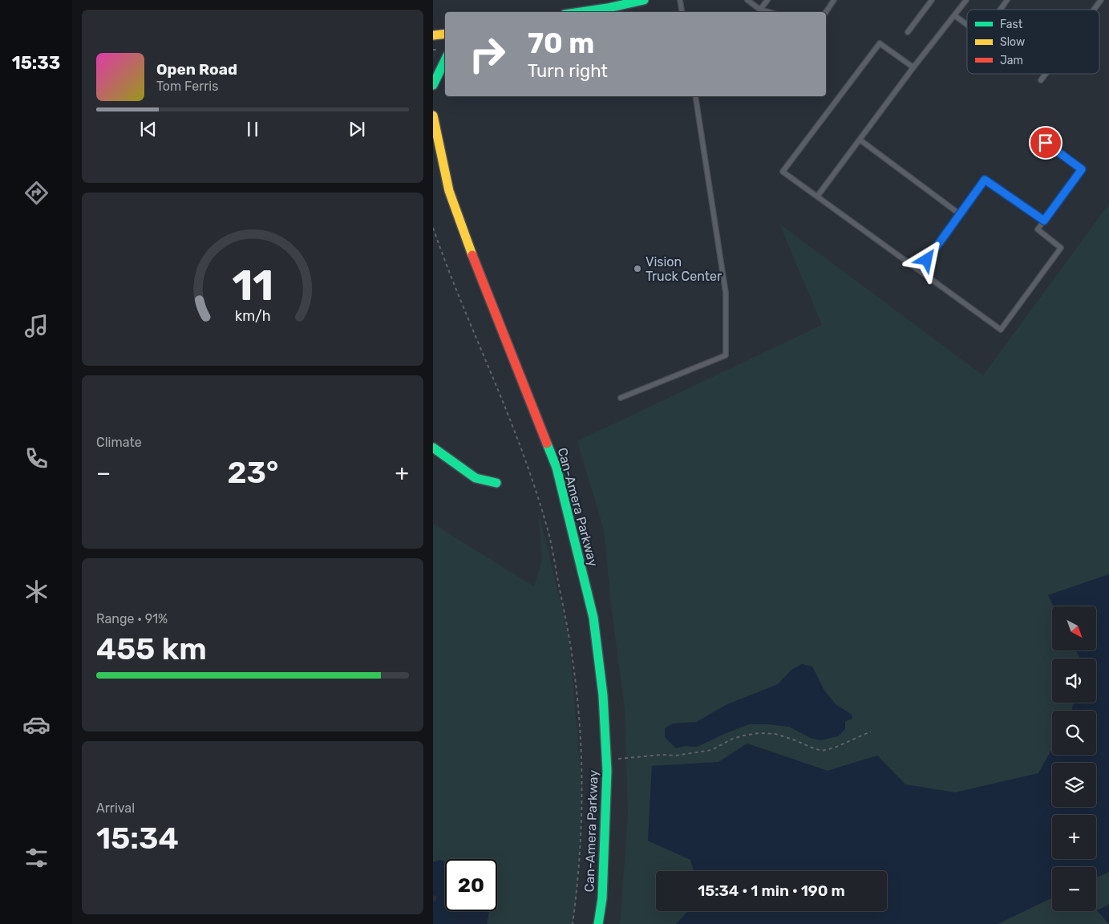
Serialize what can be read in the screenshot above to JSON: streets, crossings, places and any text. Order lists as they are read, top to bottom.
{
  "streets": {
    "main road": ["Can-Amera Parkway"]
  },
  "places": ["Vision Truck Center"],
  "legend": ["Fast", "Slow", "Jam"],
  "north": "bottom right",
  "page": {
    "tabs": "15:33",
    "turn": ["70 m", "Turn right"],
    "song": ["Open Road", "Tom Ferris"],
    "tile": [
      "Climate",
      ["Range · 91%", "455 km"],
      ["Arrival", "15:34"]
    ],
    "heat": ["−", "23°", "+"],
    "map_buttons": ["+", "−"],
    "limit": "20",
    "trip": "15:34 · 1 min · 190 m",
    "gauge": ["11", "km/h"]
  }
}
